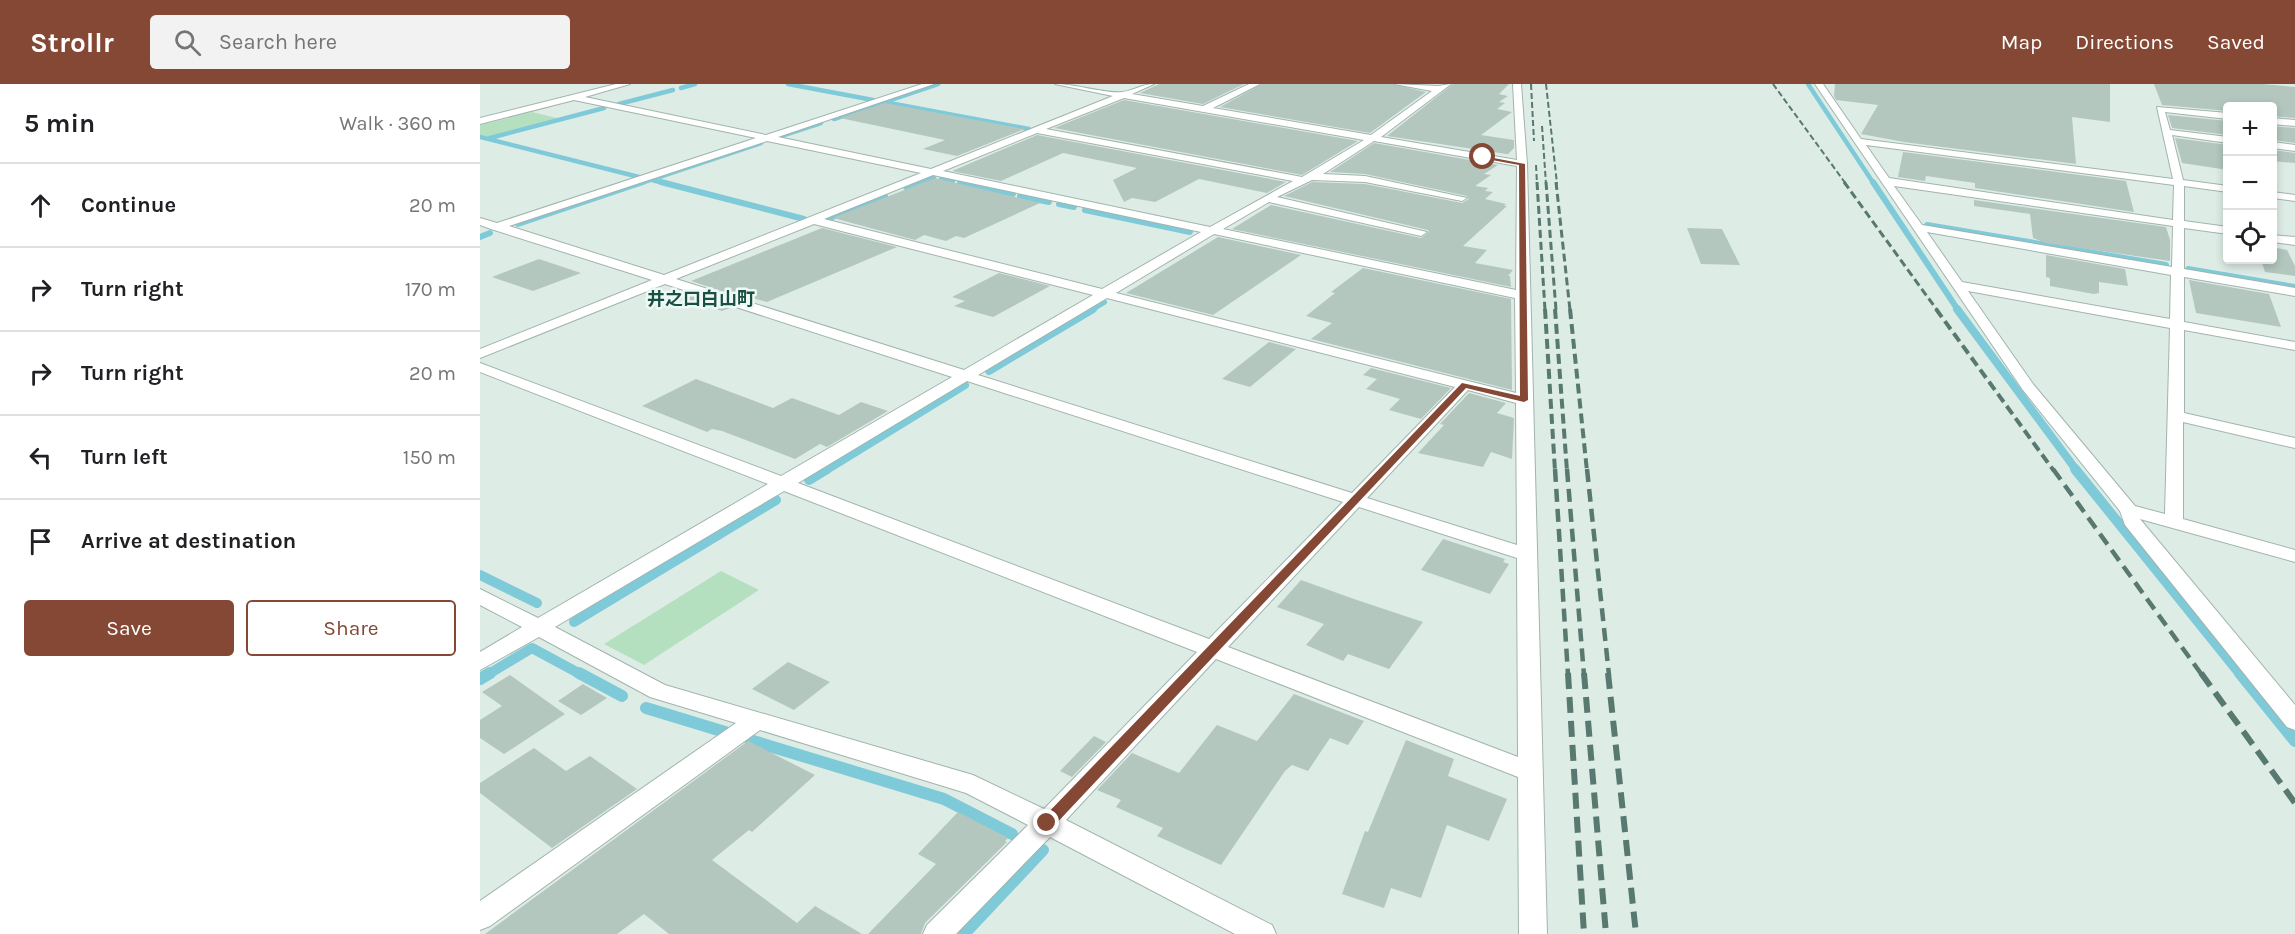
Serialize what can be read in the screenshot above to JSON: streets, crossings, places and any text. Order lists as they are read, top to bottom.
{
  "districts": ["井之口白山町"],
  "page": {
    "header": "Strollr",
    "search": "Search here",
    "nav": ["Map", "Directions", "Saved"],
    "heading": ["5 min", "Walk · 360 m"],
    "map_buttons": ["+", "−"],
    "list": [
      ["Continue", "20 m"],
      ["Turn right", "170 m"],
      ["Turn right", "20 m"],
      ["Turn left", "150 m"],
      "Arrive at destination"
    ],
    "buttons": ["Save", "Share"]
  }
}
